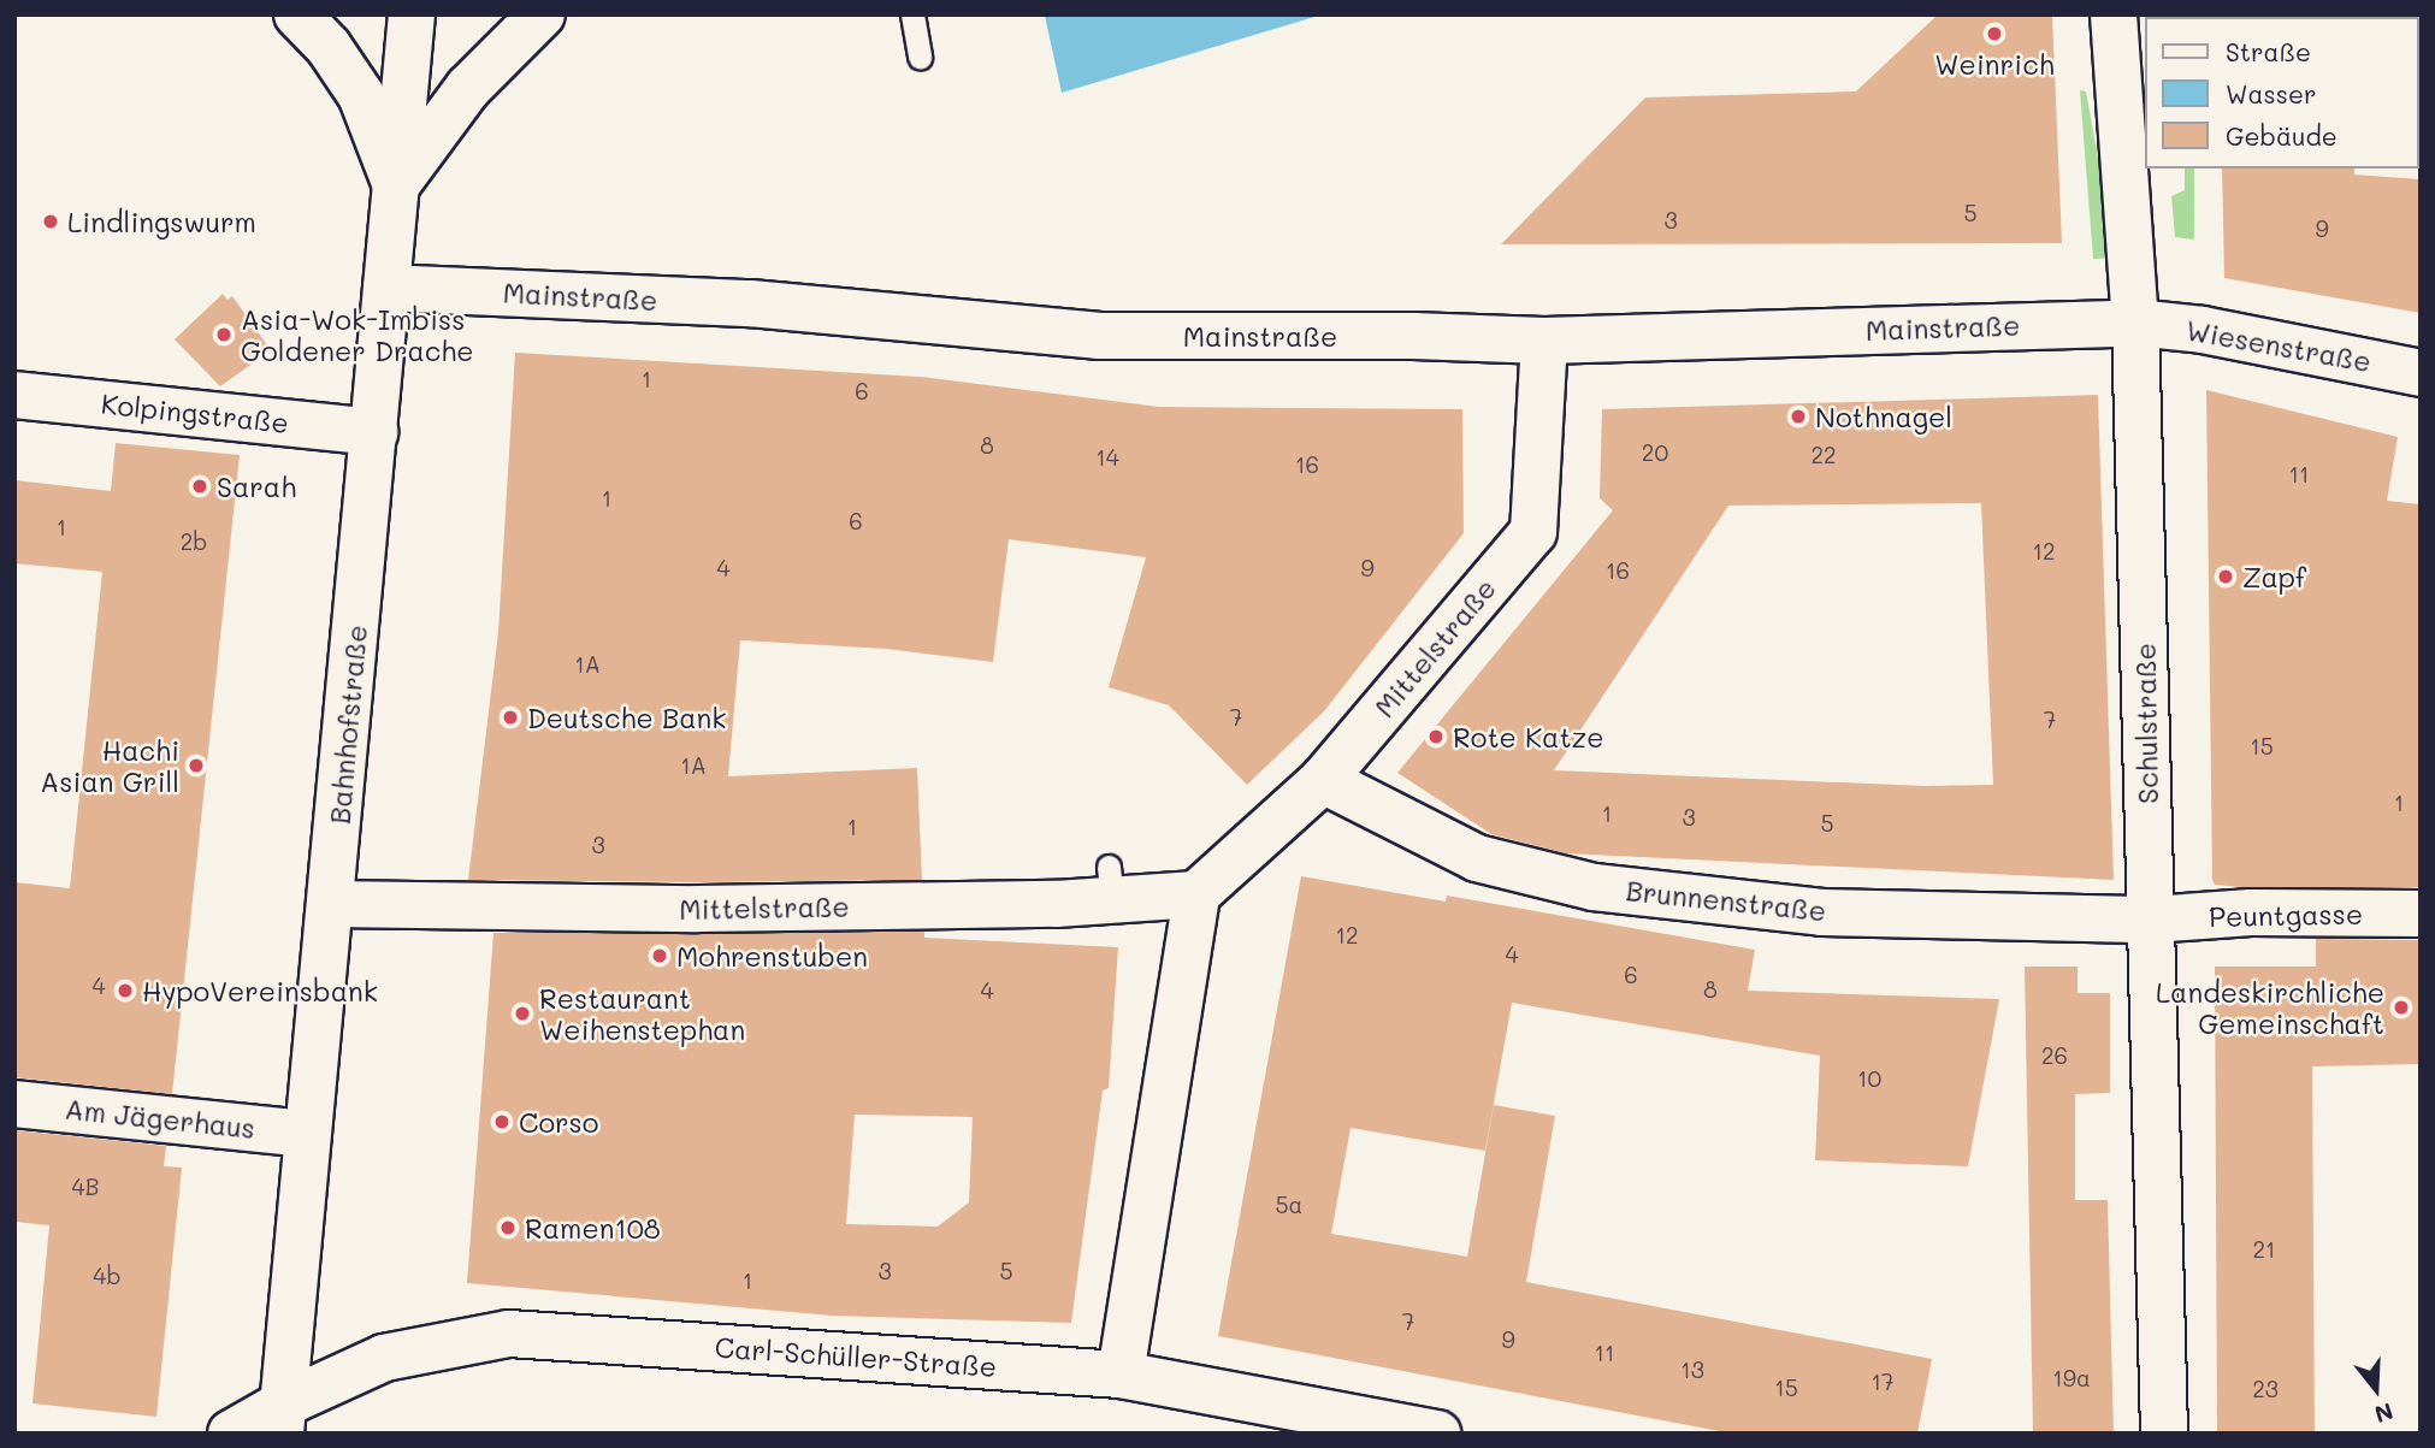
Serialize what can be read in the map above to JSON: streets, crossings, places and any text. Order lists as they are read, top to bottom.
{
  "streets": {
    "street": [
      "Mainstraße",
      "Wiesenstraße",
      "Kolpingstraße",
      "Mittelstraße",
      "Schulstraße",
      "Bahnhofstraße",
      "Brunnenstraße",
      "Peuntgasse",
      "Am Jägerhaus",
      "Carl-Schüller-Straße"
    ]
  },
  "crossings": [
    ["Mainstraße", "Wiesenstraße"],
    ["Mainstraße", "Mittelstraße"],
    ["Mainstraße", "Schulstraße"],
    ["Mainstraße", "Bahnhofstraße"],
    ["Wiesenstraße", "Schulstraße"],
    ["Kolpingstraße", "Bahnhofstraße"],
    ["Mittelstraße", "Bahnhofstraße"],
    ["Mittelstraße", "Brunnenstraße"],
    ["Schulstraße", "Brunnenstraße"],
    ["Schulstraße", "Peuntgasse"],
    ["Bahnhofstraße", "Am Jägerhaus"],
    ["Bahnhofstraße", "Carl-Schüller-Straße"],
    ["Brunnenstraße", "Peuntgasse"]
  ],
  "places": [
    "Weinrich",
    "Lindlingswurm",
    "Asia-Wok-Imbiss Goldener Drache",
    "Nothnagel",
    "Sarah",
    "Zapf",
    "Deutsche Bank",
    "Rote Katze",
    "Hachi Asian Grill",
    "Mohrenstuben",
    "HypoVereinsbank",
    "Landeskirchliche Gemeinschaft",
    "Restaurant Weihenstephan",
    "Corso",
    "Ramen108"
  ],
  "house_numbers": [
    "5",
    "3",
    "9",
    "1",
    "6",
    "8",
    "20",
    "22",
    "14",
    "16",
    "11",
    "1",
    "6",
    "1",
    "2b",
    "12",
    "4",
    "9",
    "16",
    "1A",
    "7",
    "7",
    "15",
    "1A",
    "1",
    "1",
    "3",
    "5",
    "1",
    "3",
    "12",
    "4",
    "6",
    "4",
    "8",
    "4",
    "26",
    "10",
    "4B",
    "5a",
    "21",
    "3",
    "5",
    "4b",
    "1",
    "7",
    "9",
    "11",
    "13",
    "19a",
    "17",
    "15",
    "23"
  ],
  "legend": ["Straße", "Wasser", "Gebäude"],
  "north": "bottom"
}
